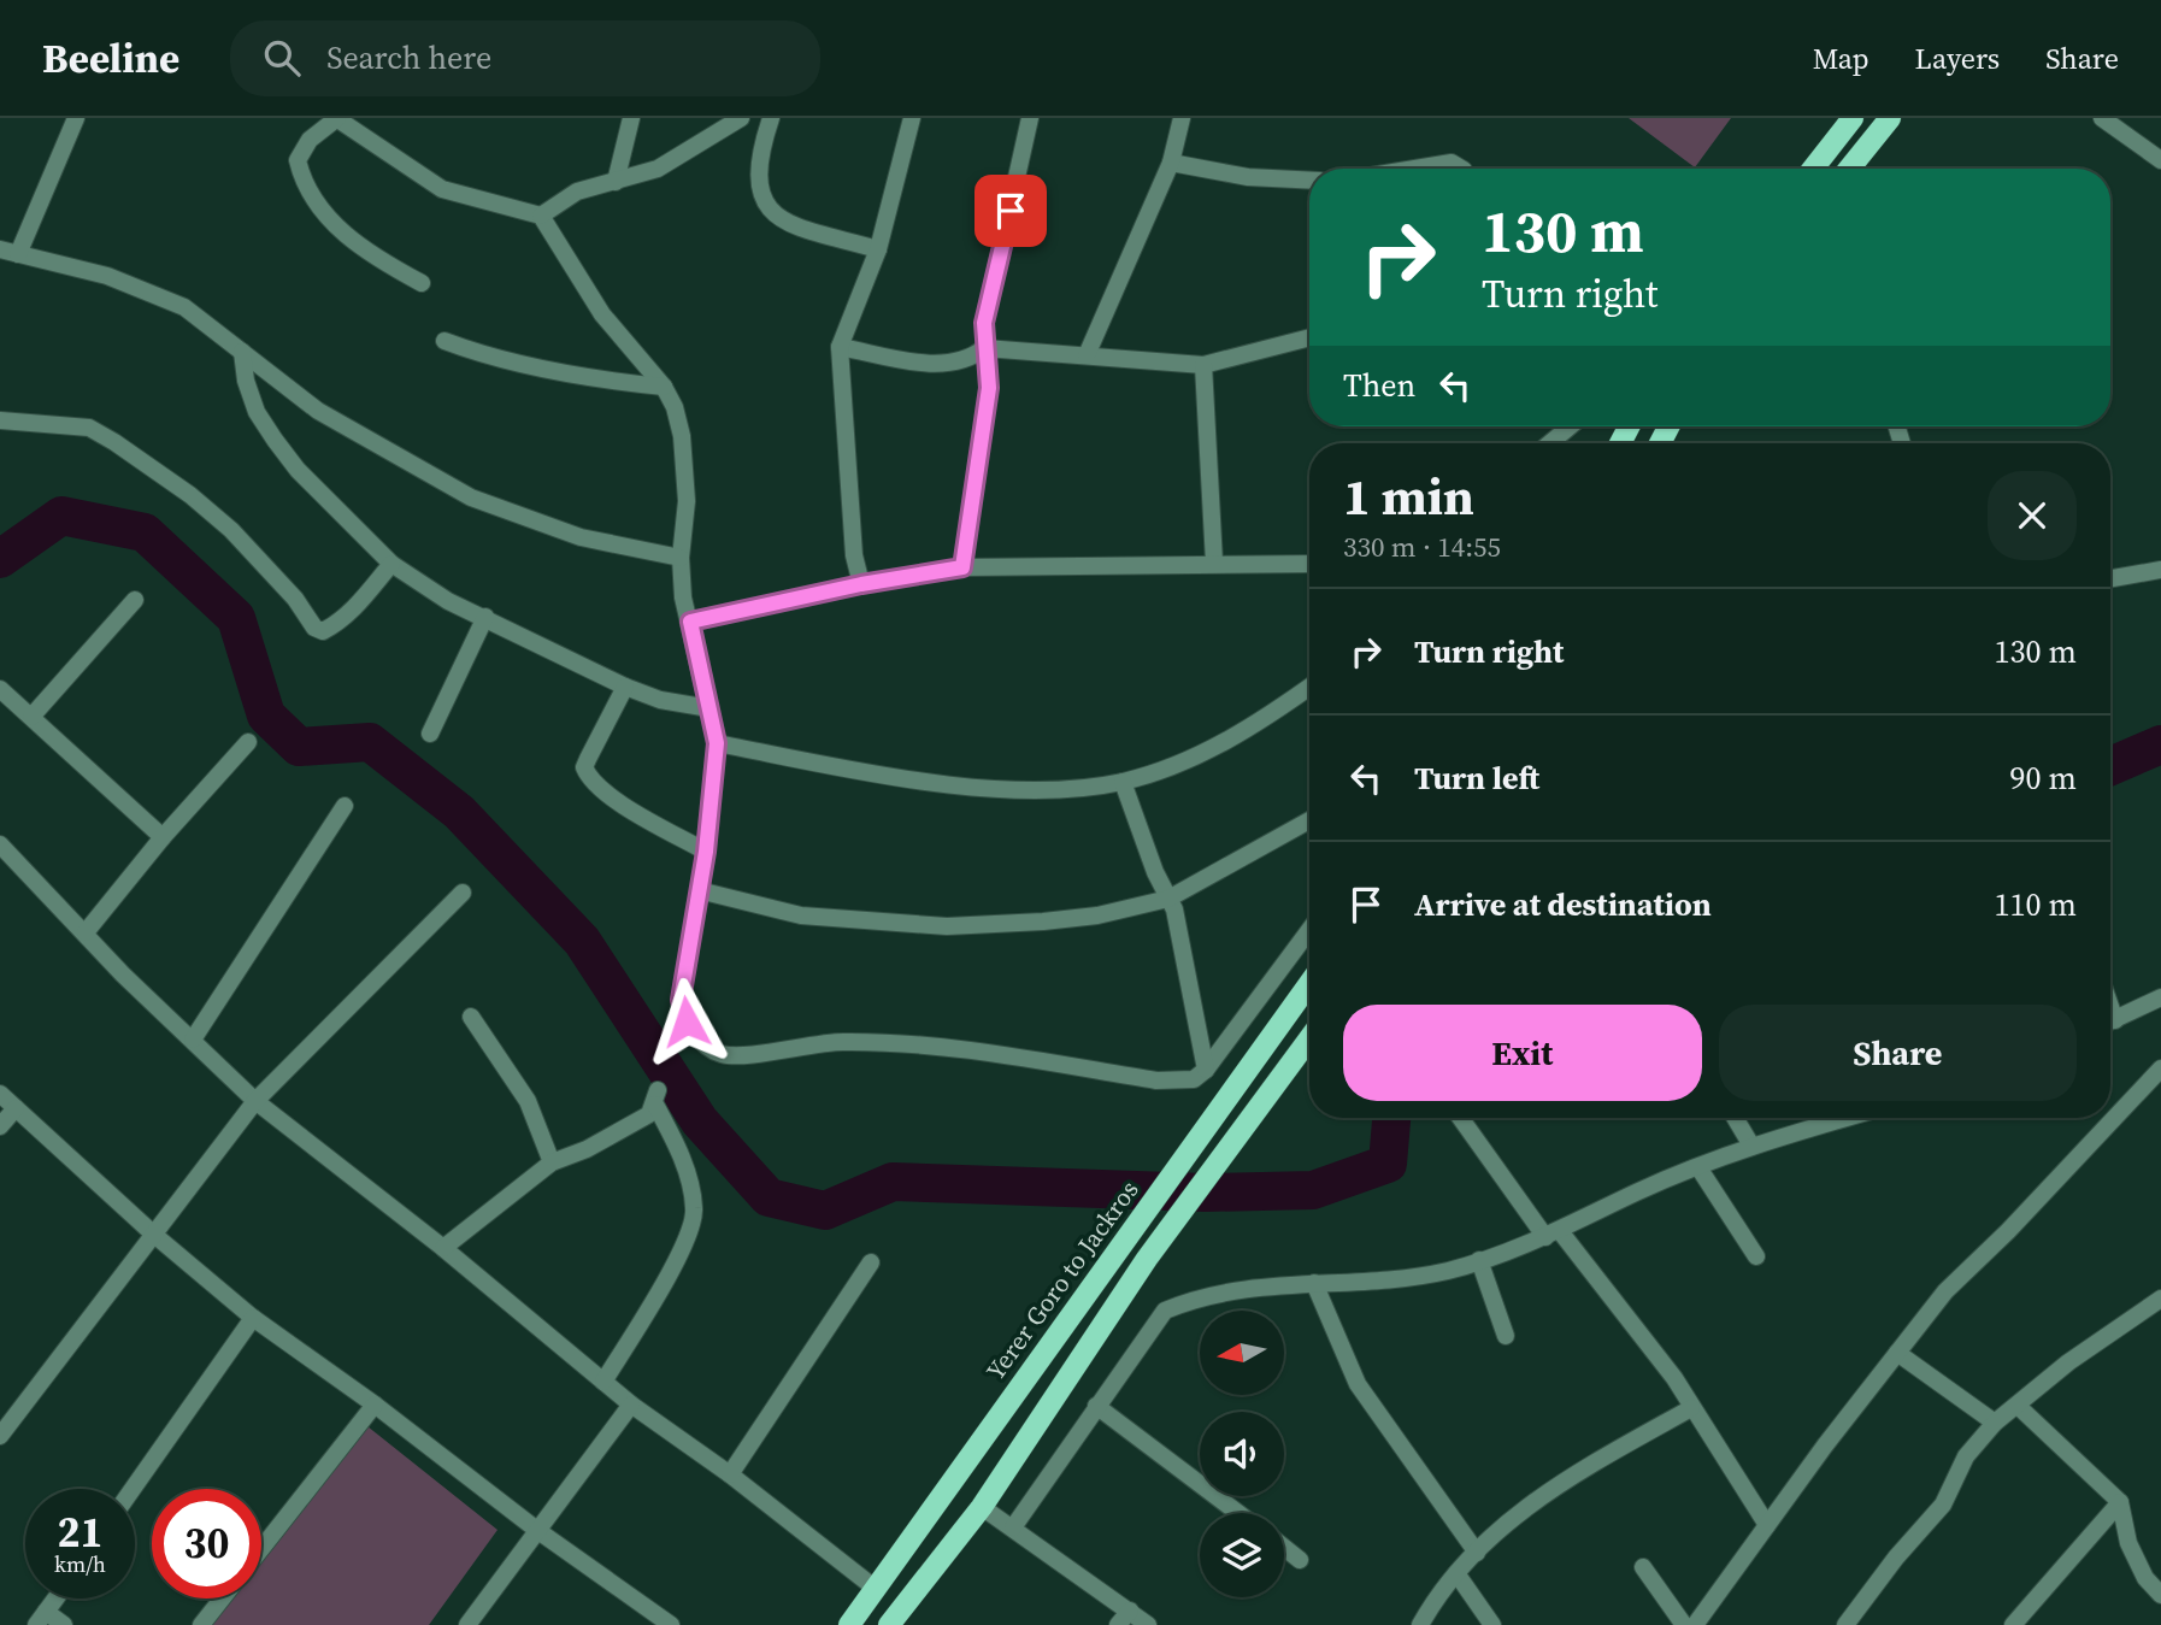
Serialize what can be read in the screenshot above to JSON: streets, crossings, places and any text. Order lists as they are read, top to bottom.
{
  "streets": {
    "main road": ["Yerer Goro to Jackros"]
  },
  "north": "left",
  "page": {
    "header": "Beeline",
    "search": "Search here",
    "nav": ["Map", "Layers", "Share"],
    "turn": ["130 m", "Turn right"],
    "then": "Then",
    "heading": ["1 min", "330 m · 14:55"],
    "list": [
      {
        "name": "Turn right",
        "value": "130 m"
      },
      {
        "name": "Turn left",
        "value": "90 m"
      },
      {
        "name": "Arrive at destination",
        "value": "110 m"
      }
    ],
    "buttons": ["Exit", "Share"],
    "speed": "21 km/h",
    "limit": "30"
  }
}
